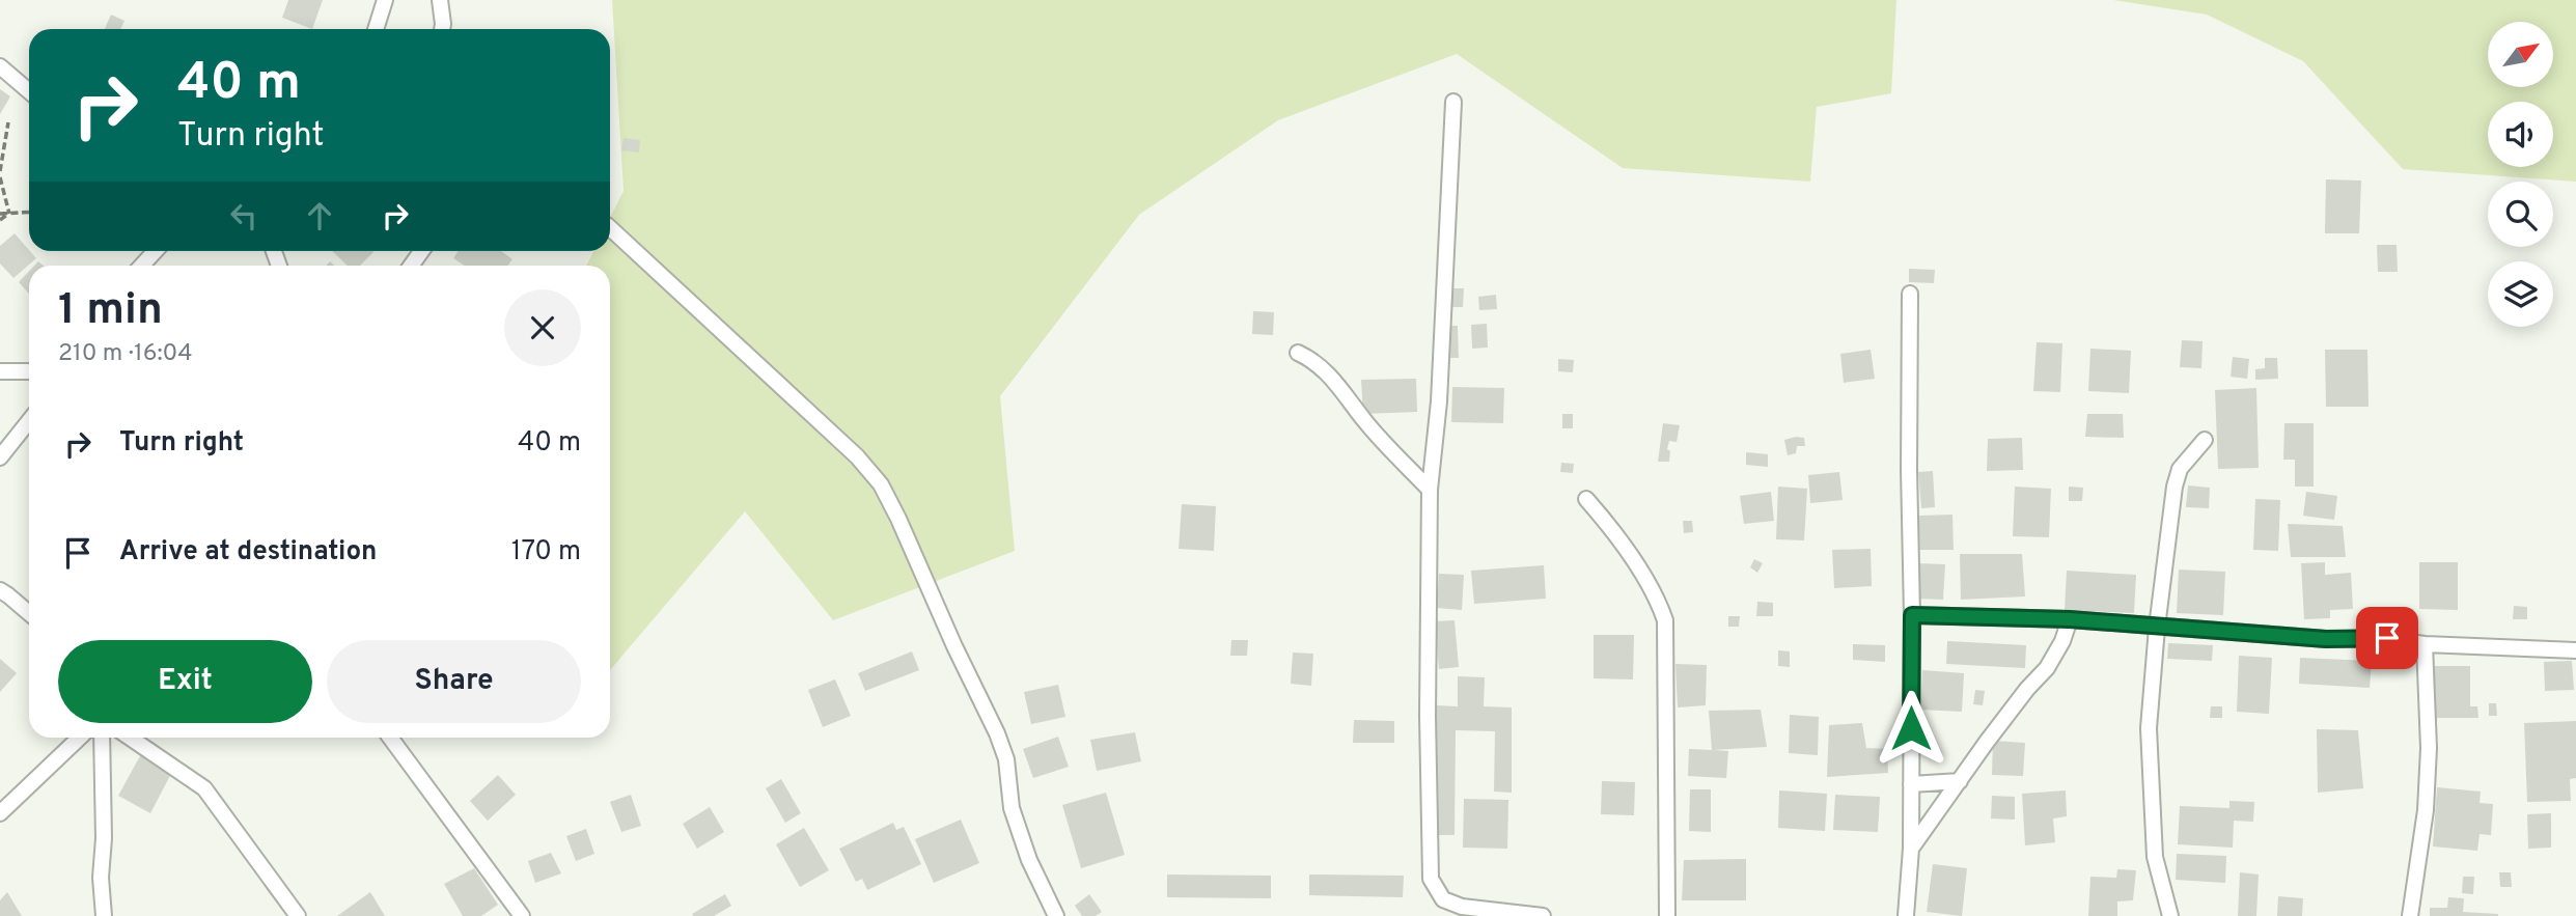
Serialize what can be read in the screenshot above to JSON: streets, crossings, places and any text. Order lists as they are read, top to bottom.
{
  "north": "top right",
  "page": {
    "turn": ["40 m", "Turn right"],
    "heading": ["1 min", "210 m · 16:04"],
    "list": [
      {
        "name": "Turn right",
        "value": "40 m"
      },
      {
        "name": "Arrive at destination",
        "value": "170 m"
      }
    ],
    "buttons": ["Exit", "Share"]
  }
}
